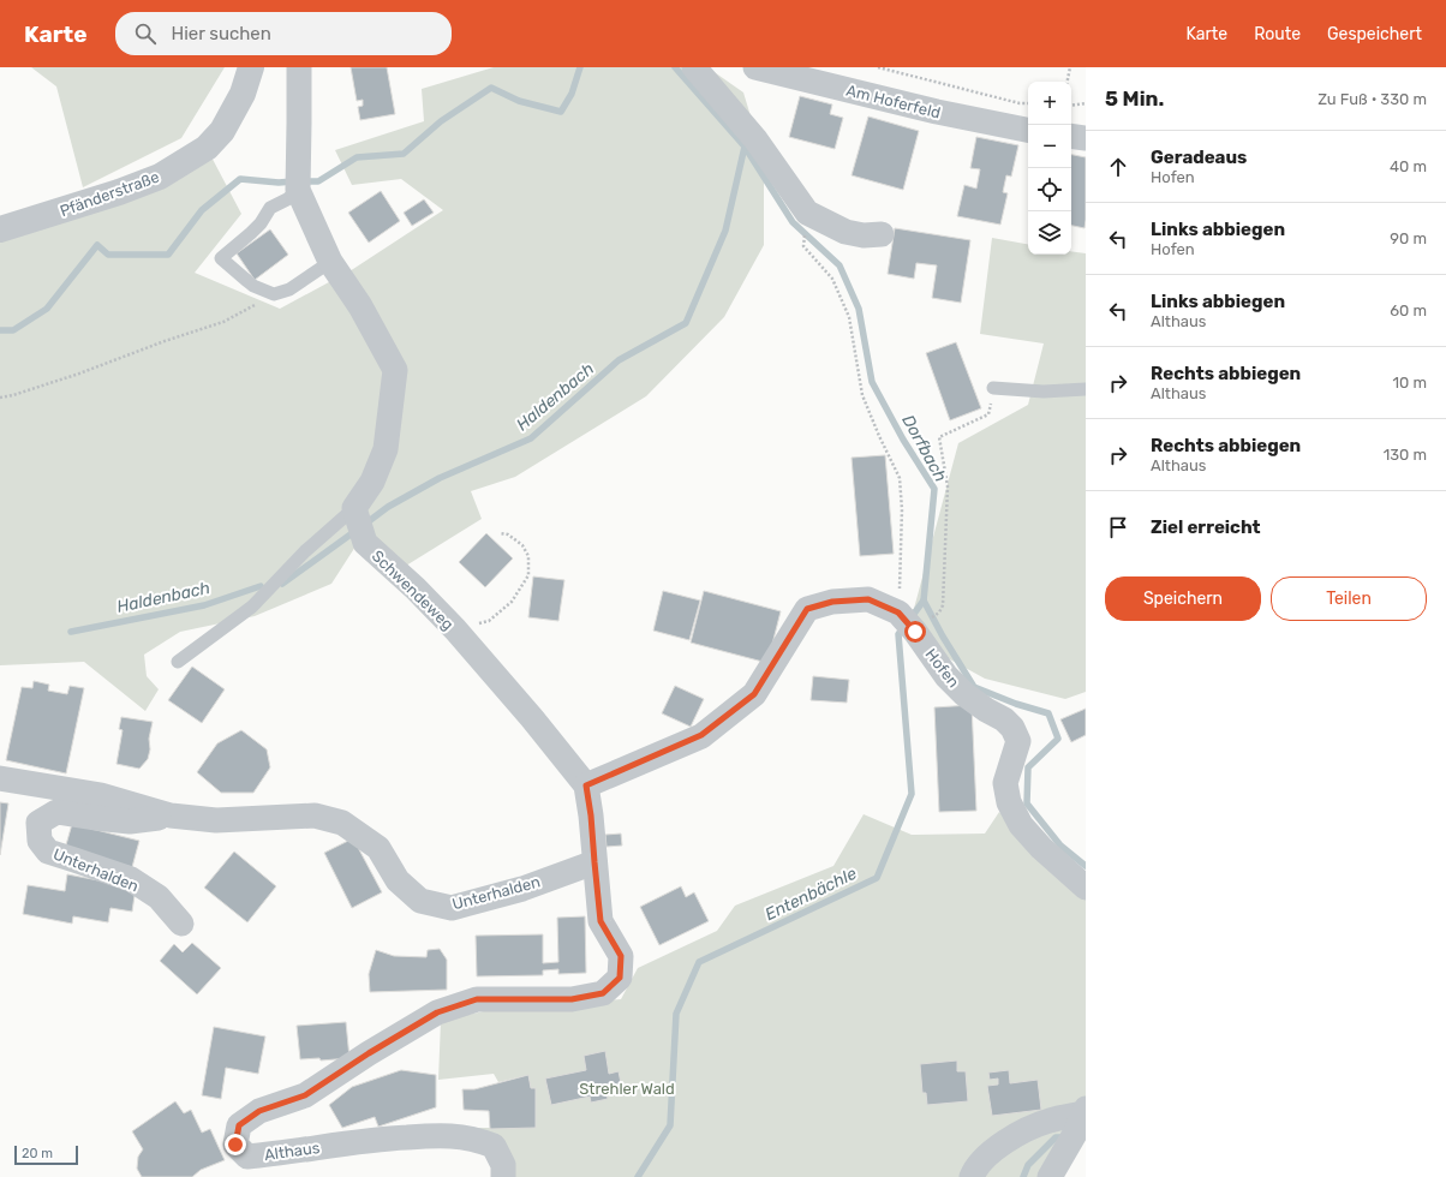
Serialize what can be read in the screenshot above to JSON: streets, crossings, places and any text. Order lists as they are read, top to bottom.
{
  "streets": {
    "street": [
      "Am Hoferfeld",
      "Pfänderstraße",
      "Schwendeweg",
      "Hofen",
      "Unterhalden",
      "Althaus"
    ]
  },
  "crossings": [
    ["Schwendeweg", "Hofen"],
    ["Schwendeweg", "Althaus"],
    ["Hofen", "Althaus"],
    ["Unterhalden", "Althaus"]
  ],
  "water": ["Haldenbach", "Dorfbach", "Entenbächle"],
  "parks": ["Strehler Wald"],
  "scale_bar": "20 m",
  "page": {
    "header": "Karte",
    "search": "Hier suchen",
    "nav": ["Karte", "Route", "Gespeichert"],
    "heading": ["5 Min.", "Zu Fuß · 330 m"],
    "map_buttons": ["+", "−"],
    "list": [
      ["Geradeaus", "Hofen", "40 m"],
      ["Links abbiegen", "Hofen", "90 m"],
      ["Links abbiegen", "Althaus", "60 m"],
      ["Rechts abbiegen", "Althaus", "10 m"],
      ["Rechts abbiegen", "Althaus", "130 m"],
      "Ziel erreicht"
    ],
    "buttons": ["Speichern", "Teilen"],
    "scale": "20 m"
  }
}
